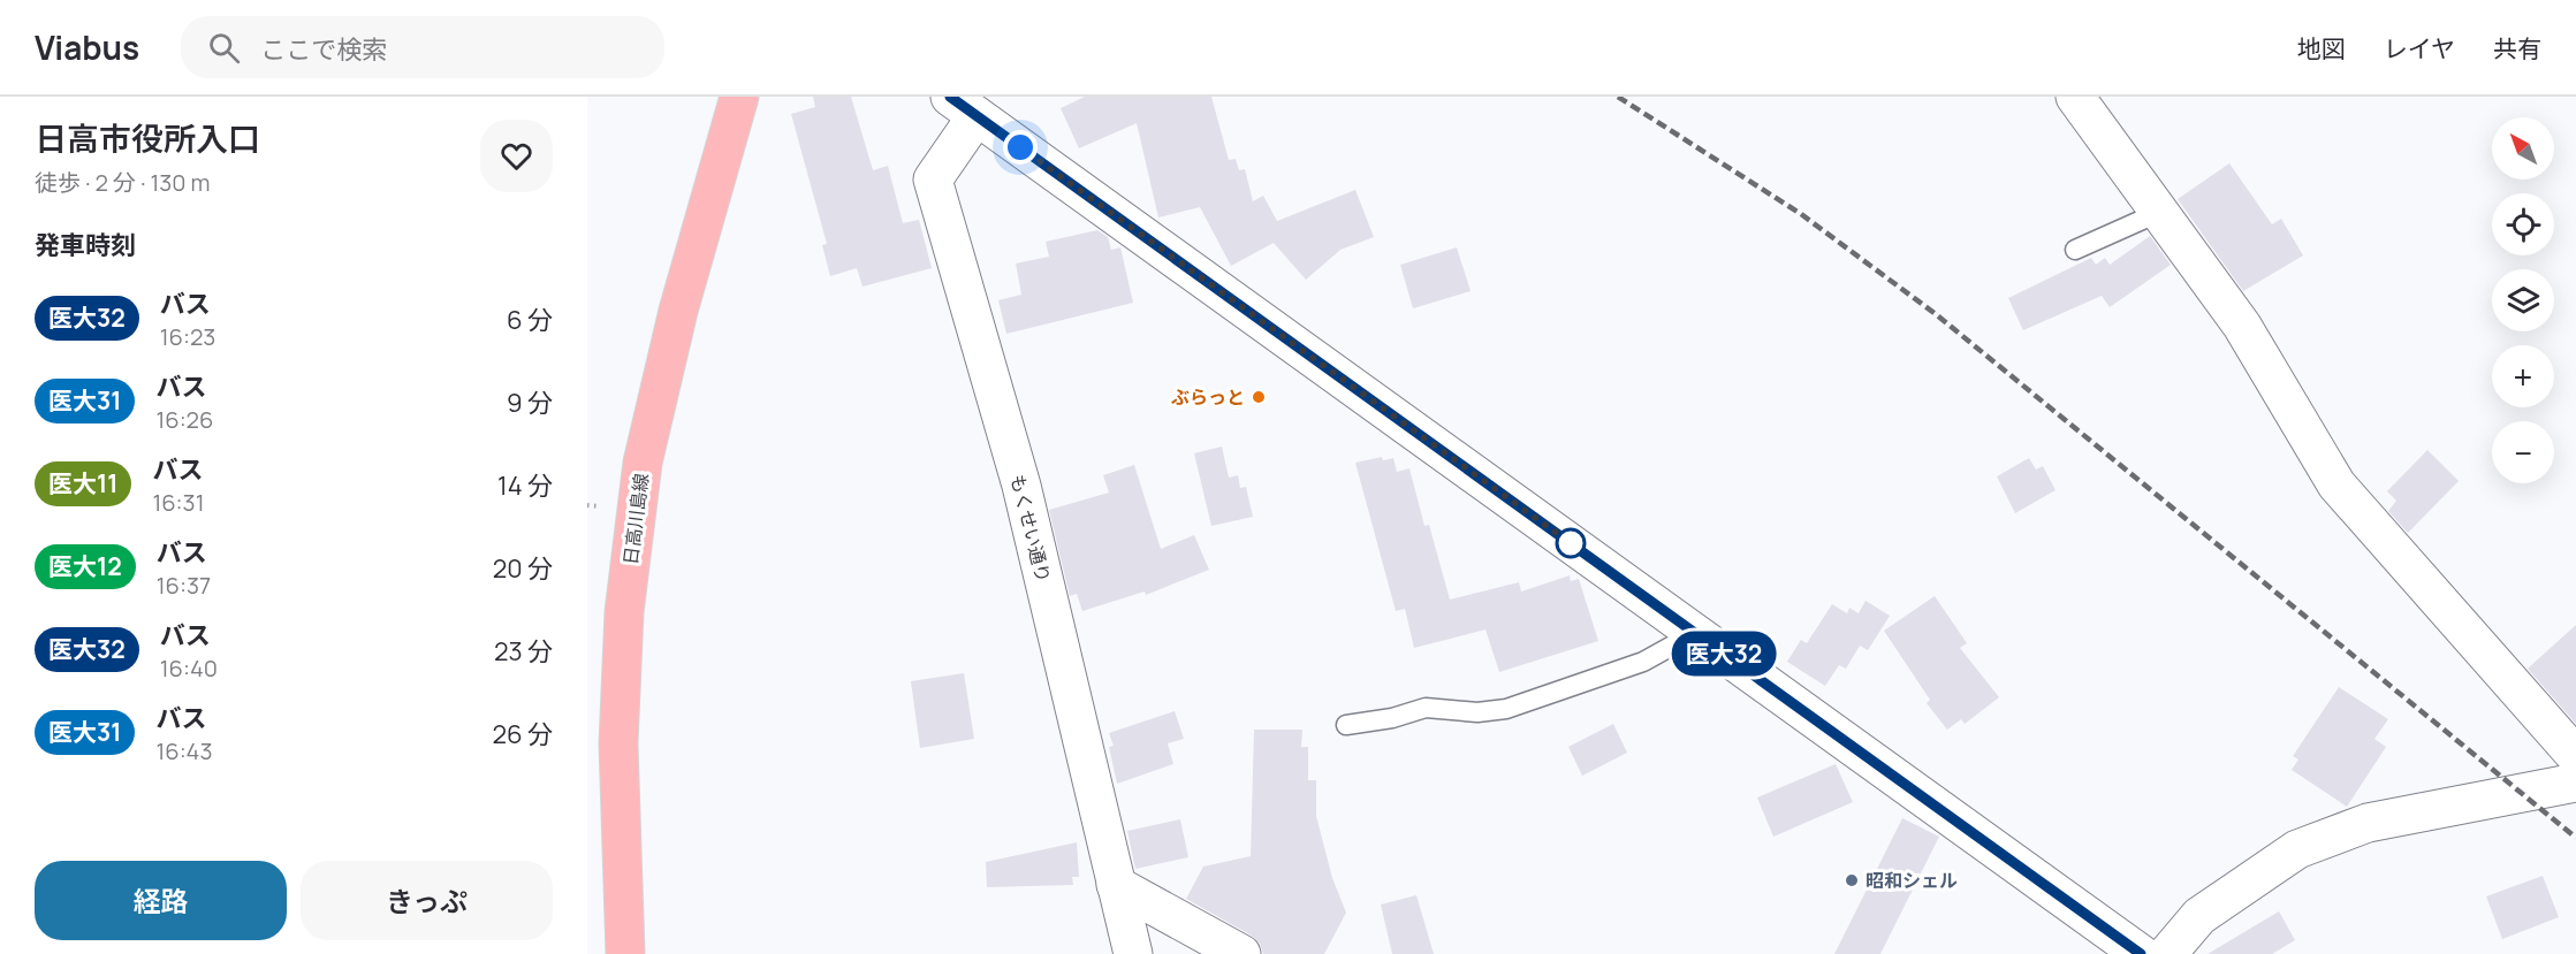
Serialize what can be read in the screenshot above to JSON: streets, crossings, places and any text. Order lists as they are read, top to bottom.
{
  "streets": {
    "main road": ["日高川島線"],
    "street": ["もくせい通り"]
  },
  "places": ["ぶらっと", "昭和シェル"],
  "lines": ["bus line 医大32"],
  "north": "top left",
  "page": {
    "header": "Viabus",
    "search": "ここで検索",
    "nav": ["地図", "レイヤ", "共有"],
    "heading": [
      ["日高市役所入口", "徒歩 · 2 分 · 130 m"],
      "発車時刻"
    ],
    "on_map": "医大32",
    "map_buttons": ["+", "−"],
    "list": [
      {
        "mark": "医大32",
        "name": "バス",
        "note": "16:23",
        "value": "6 分"
      },
      {
        "mark": "医大31",
        "name": "バス",
        "note": "16:26",
        "value": "9 分"
      },
      {
        "mark": "医大11",
        "name": "バス",
        "note": "16:31",
        "value": "14 分"
      },
      {
        "mark": "医大12",
        "name": "バス",
        "note": "16:37",
        "value": "20 分"
      },
      {
        "mark": "医大32",
        "name": "バス",
        "note": "16:40",
        "value": "23 分"
      },
      {
        "mark": "医大31",
        "name": "バス",
        "note": "16:43",
        "value": "26 分"
      }
    ],
    "buttons": ["経路", "きっぷ"]
  }
}
